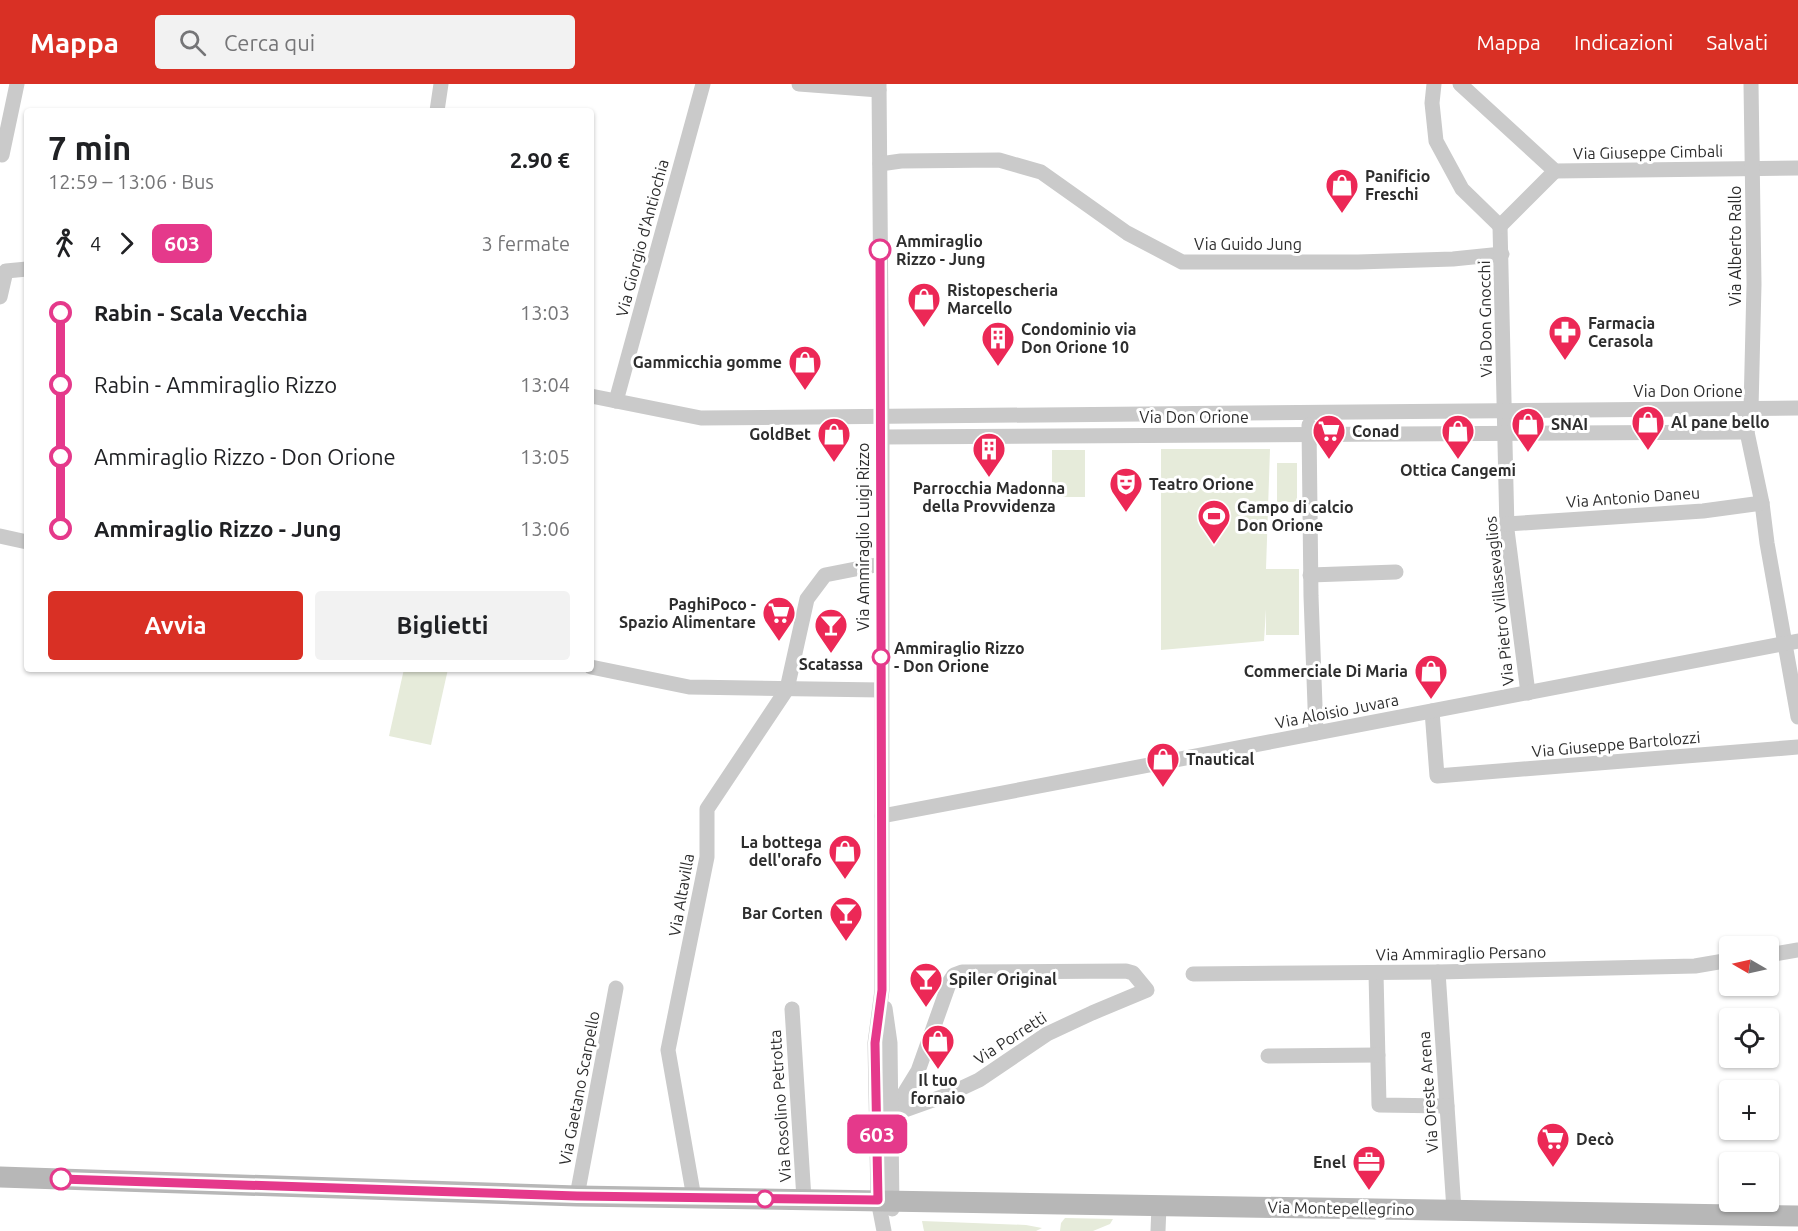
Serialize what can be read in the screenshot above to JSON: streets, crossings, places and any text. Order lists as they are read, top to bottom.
{
  "streets": {
    "street": [
      "Via Giuseppe Cimbali",
      "Via Giorgio d'Antiochia",
      "Via Guido Jung",
      "Via Alberto Rallo",
      "Via Don Gnocchi",
      "Via Don Orione",
      "Via Antonio Daneu",
      "Via Ammiraglio Luigi Rizzo",
      "Via Pietro Villasevaglios",
      "Via Aloisio Juvara",
      "Via Giuseppe Bartolozzi",
      "Via Altavilla",
      "Via Ammiraglio Persano",
      "Via Porretti",
      "Via Gaetano Scarpello",
      "Via Oreste Arena",
      "Via Rosolino Petrotta",
      "Via Montepellegrino"
    ]
  },
  "crossings": [
    ["Via Giuseppe Cimbali", "Via Alberto Rallo"],
    ["Via Giorgio d'Antiochia", "Via Don Orione"],
    ["Via Guido Jung", "Via Don Gnocchi"],
    ["Via Guido Jung", "Via Ammiraglio Luigi Rizzo"],
    ["Via Alberto Rallo", "Via Don Orione"],
    ["Via Don Gnocchi", "Via Don Orione"],
    ["Via Don Orione", "Via Ammiraglio Luigi Rizzo"],
    ["Via Don Orione", "Via Pietro Villasevaglios"],
    ["Via Antonio Daneu", "Via Pietro Villasevaglios"],
    ["Via Ammiraglio Luigi Rizzo", "Via Aloisio Juvara"],
    ["Via Ammiraglio Luigi Rizzo", "Via Altavilla"],
    ["Via Ammiraglio Luigi Rizzo", "Via Porretti"],
    ["Via Ammiraglio Luigi Rizzo", "Via Montepellegrino"],
    ["Via Pietro Villasevaglios", "Via Aloisio Juvara"],
    ["Via Aloisio Juvara", "Via Giuseppe Bartolozzi"],
    ["Via Altavilla", "Via Montepellegrino"],
    ["Via Ammiraglio Persano", "Via Oreste Arena"],
    ["Via Gaetano Scarpello", "Via Montepellegrino"],
    ["Via Oreste Arena", "Via Montepellegrino"],
    ["Via Rosolino Petrotta", "Via Montepellegrino"]
  ],
  "places": {
    "shop": [
      "Panificio Freschi",
      "Ristopescheria Marcello",
      "Gammicchia gomme",
      "Al pane bello",
      "SNAI",
      "Ottica Cangemi",
      "GoldBet",
      "Commerciale Di Maria",
      "Tnautical",
      "La bottega dell'orafo",
      "Il tuo fornaio"
    ],
    "other": ["Ammiraglio Rizzo - Jung", "Ammiraglio Rizzo - Don Orione"],
    "pharmacy": ["Farmacia Cerasola"],
    "building": ["Condominio via Don Orione 10", "Parrocchia Madonna della Provvidenza"],
    "supermarket": ["Conad", "PaghiPoco - Spazio Alimentare", "Decò"],
    "theatre": ["Teatro Orione"],
    "sports": ["Campo di calcio Don Orione"],
    "bar": ["Scatassa", "Bar Corten", "Spiler Original"],
    "office": ["Enel"]
  },
  "lines": ["bus line 603"],
  "north": "left",
  "page": {
    "header": "Mappa",
    "search": "Cerca qui",
    "nav": ["Mappa", "Indicazioni", "Salvati"],
    "on_map": "603",
    "heading": ["7 min", "12:59 – 13:06 · Bus", "2.90 €"],
    "legs": ["4", "603", "3 fermate"],
    "list": [
      {
        "name": "Rabin - Scala Vecchia",
        "value": "13:03"
      },
      {
        "name": "Rabin - Ammiraglio Rizzo",
        "value": "13:04"
      },
      {
        "name": "Ammiraglio Rizzo - Don Orione",
        "value": "13:05"
      },
      {
        "name": "Ammiraglio Rizzo - Jung",
        "value": "13:06"
      }
    ],
    "buttons": ["Avvia", "Biglietti"],
    "map_buttons": ["+", "−"]
  }
}
